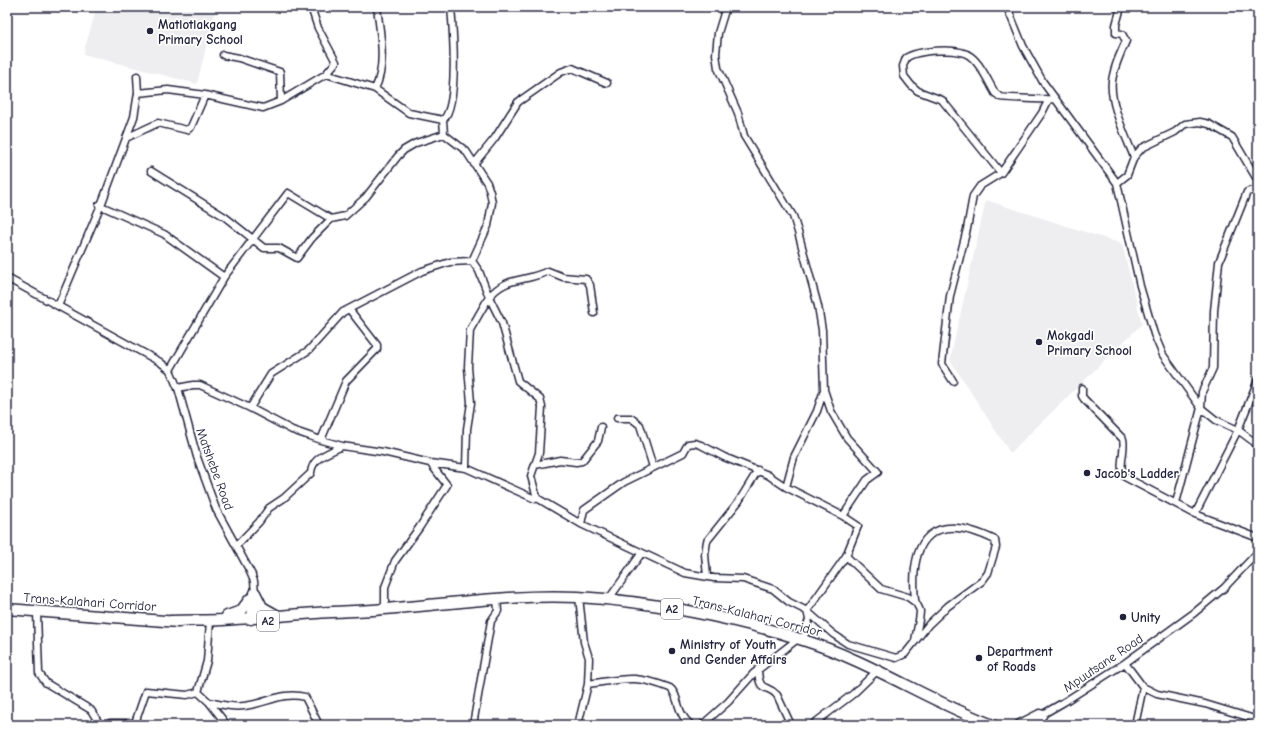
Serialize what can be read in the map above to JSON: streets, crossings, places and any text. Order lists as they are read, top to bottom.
{
  "streets": {
    "highway": ["Trans-Kalahari Corridor", "A2"],
    "street": ["Matshebe Road", "Mpuutsane Road"]
  },
  "places": [
    "Matlotlakgang Primary School",
    "Mokgadi Primary School",
    "Jacob's Ladder",
    "Unity",
    "Ministry of Youth and Gender Affairs",
    "Department of Roads"
  ]
}
